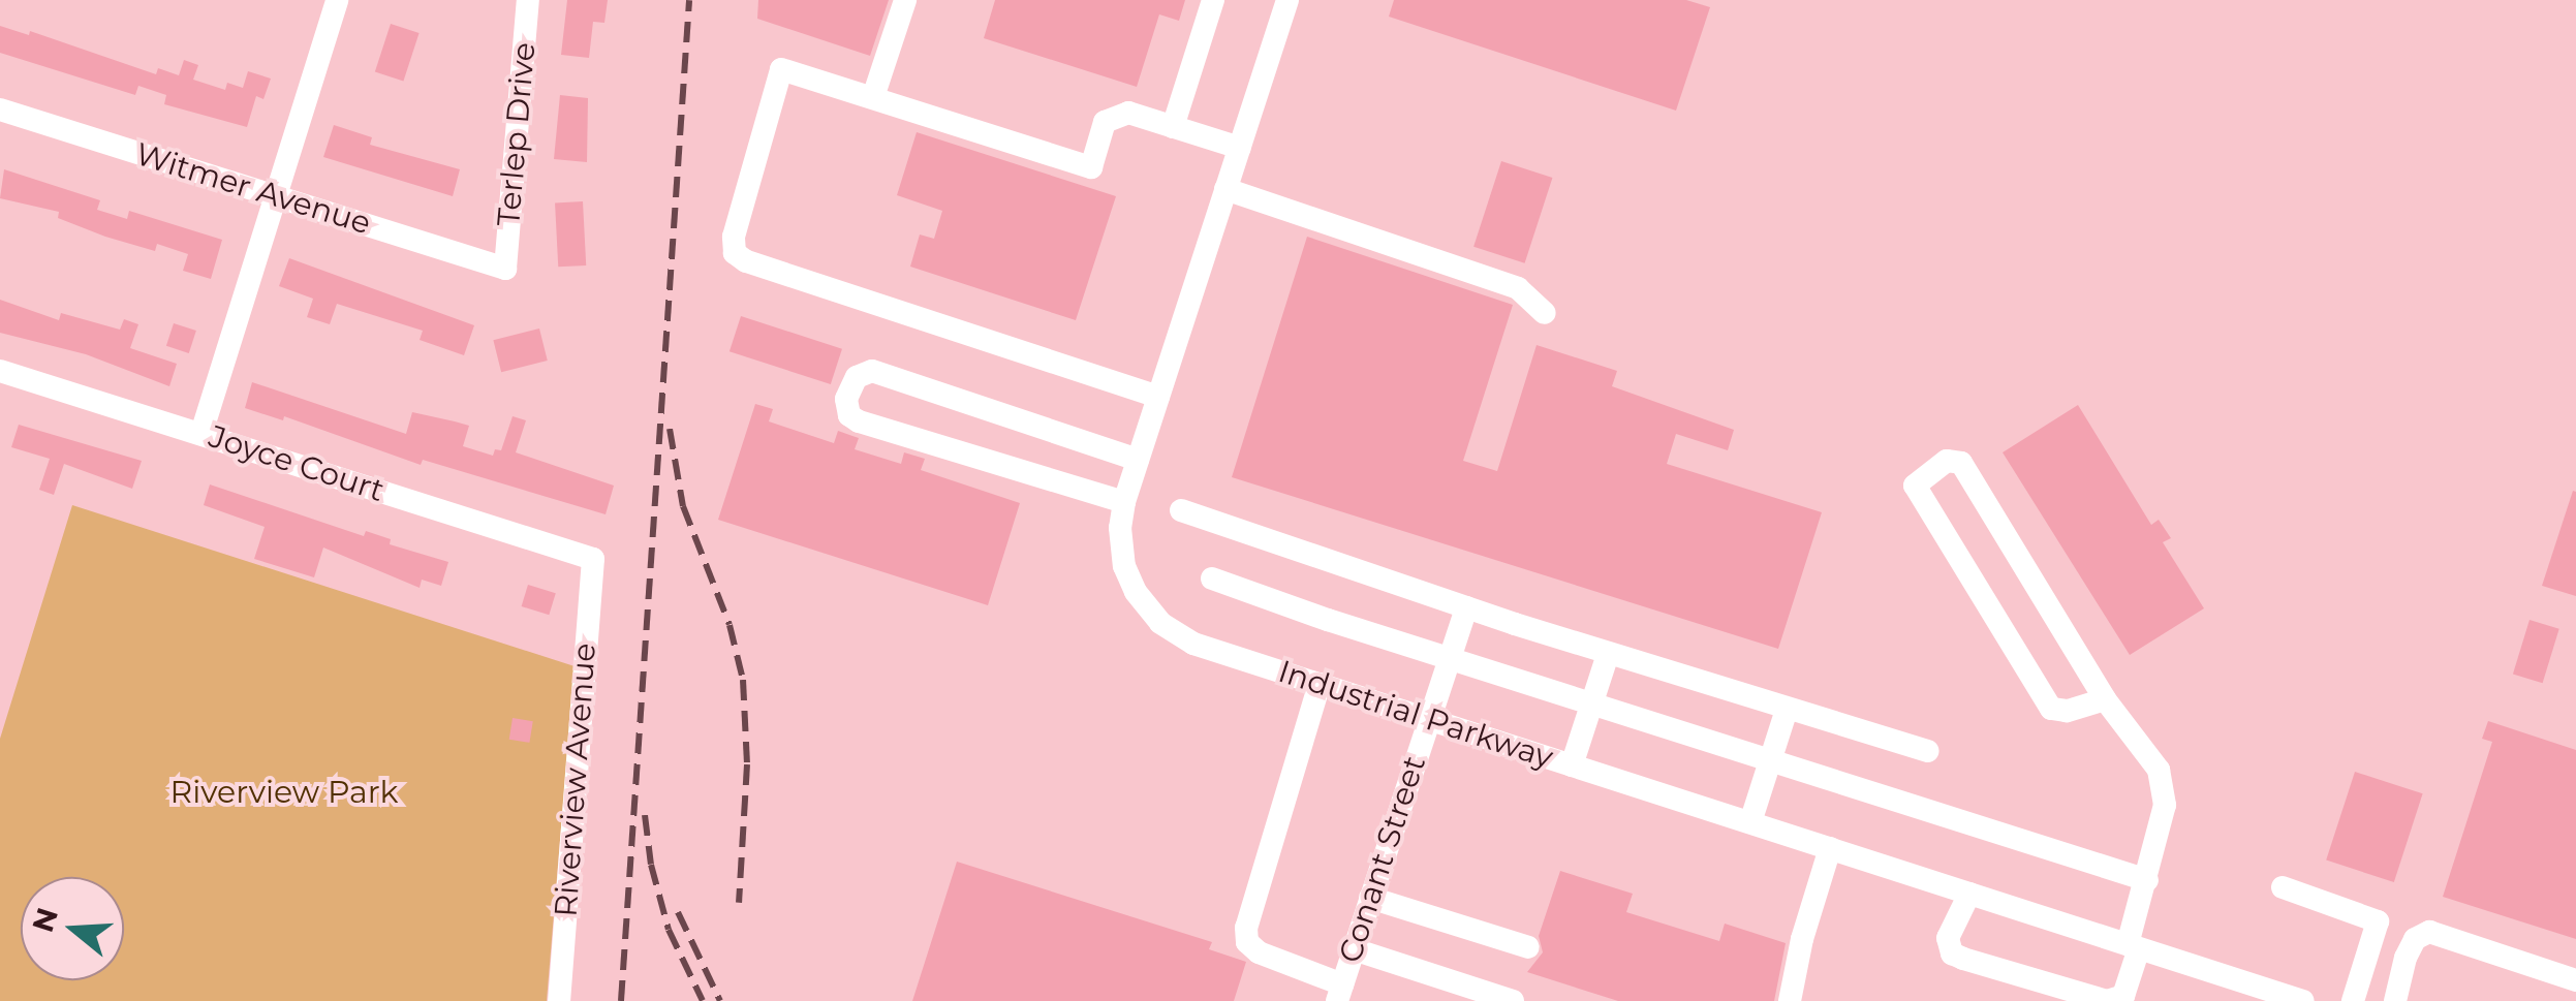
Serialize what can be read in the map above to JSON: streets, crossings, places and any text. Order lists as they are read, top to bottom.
{
  "streets": {
    "street": [
      "Terlep Drive",
      "Witmer Avenue",
      "Joyce Court",
      "Industrial Parkway",
      "Riverview Avenue",
      "Conant Street"
    ]
  },
  "crossings": [
    ["Terlep Drive", "Witmer Avenue"],
    ["Joyce Court", "Riverview Avenue"],
    ["Industrial Parkway", "Conant Street"]
  ],
  "parks": ["Riverview Park"],
  "north": "left"
}
